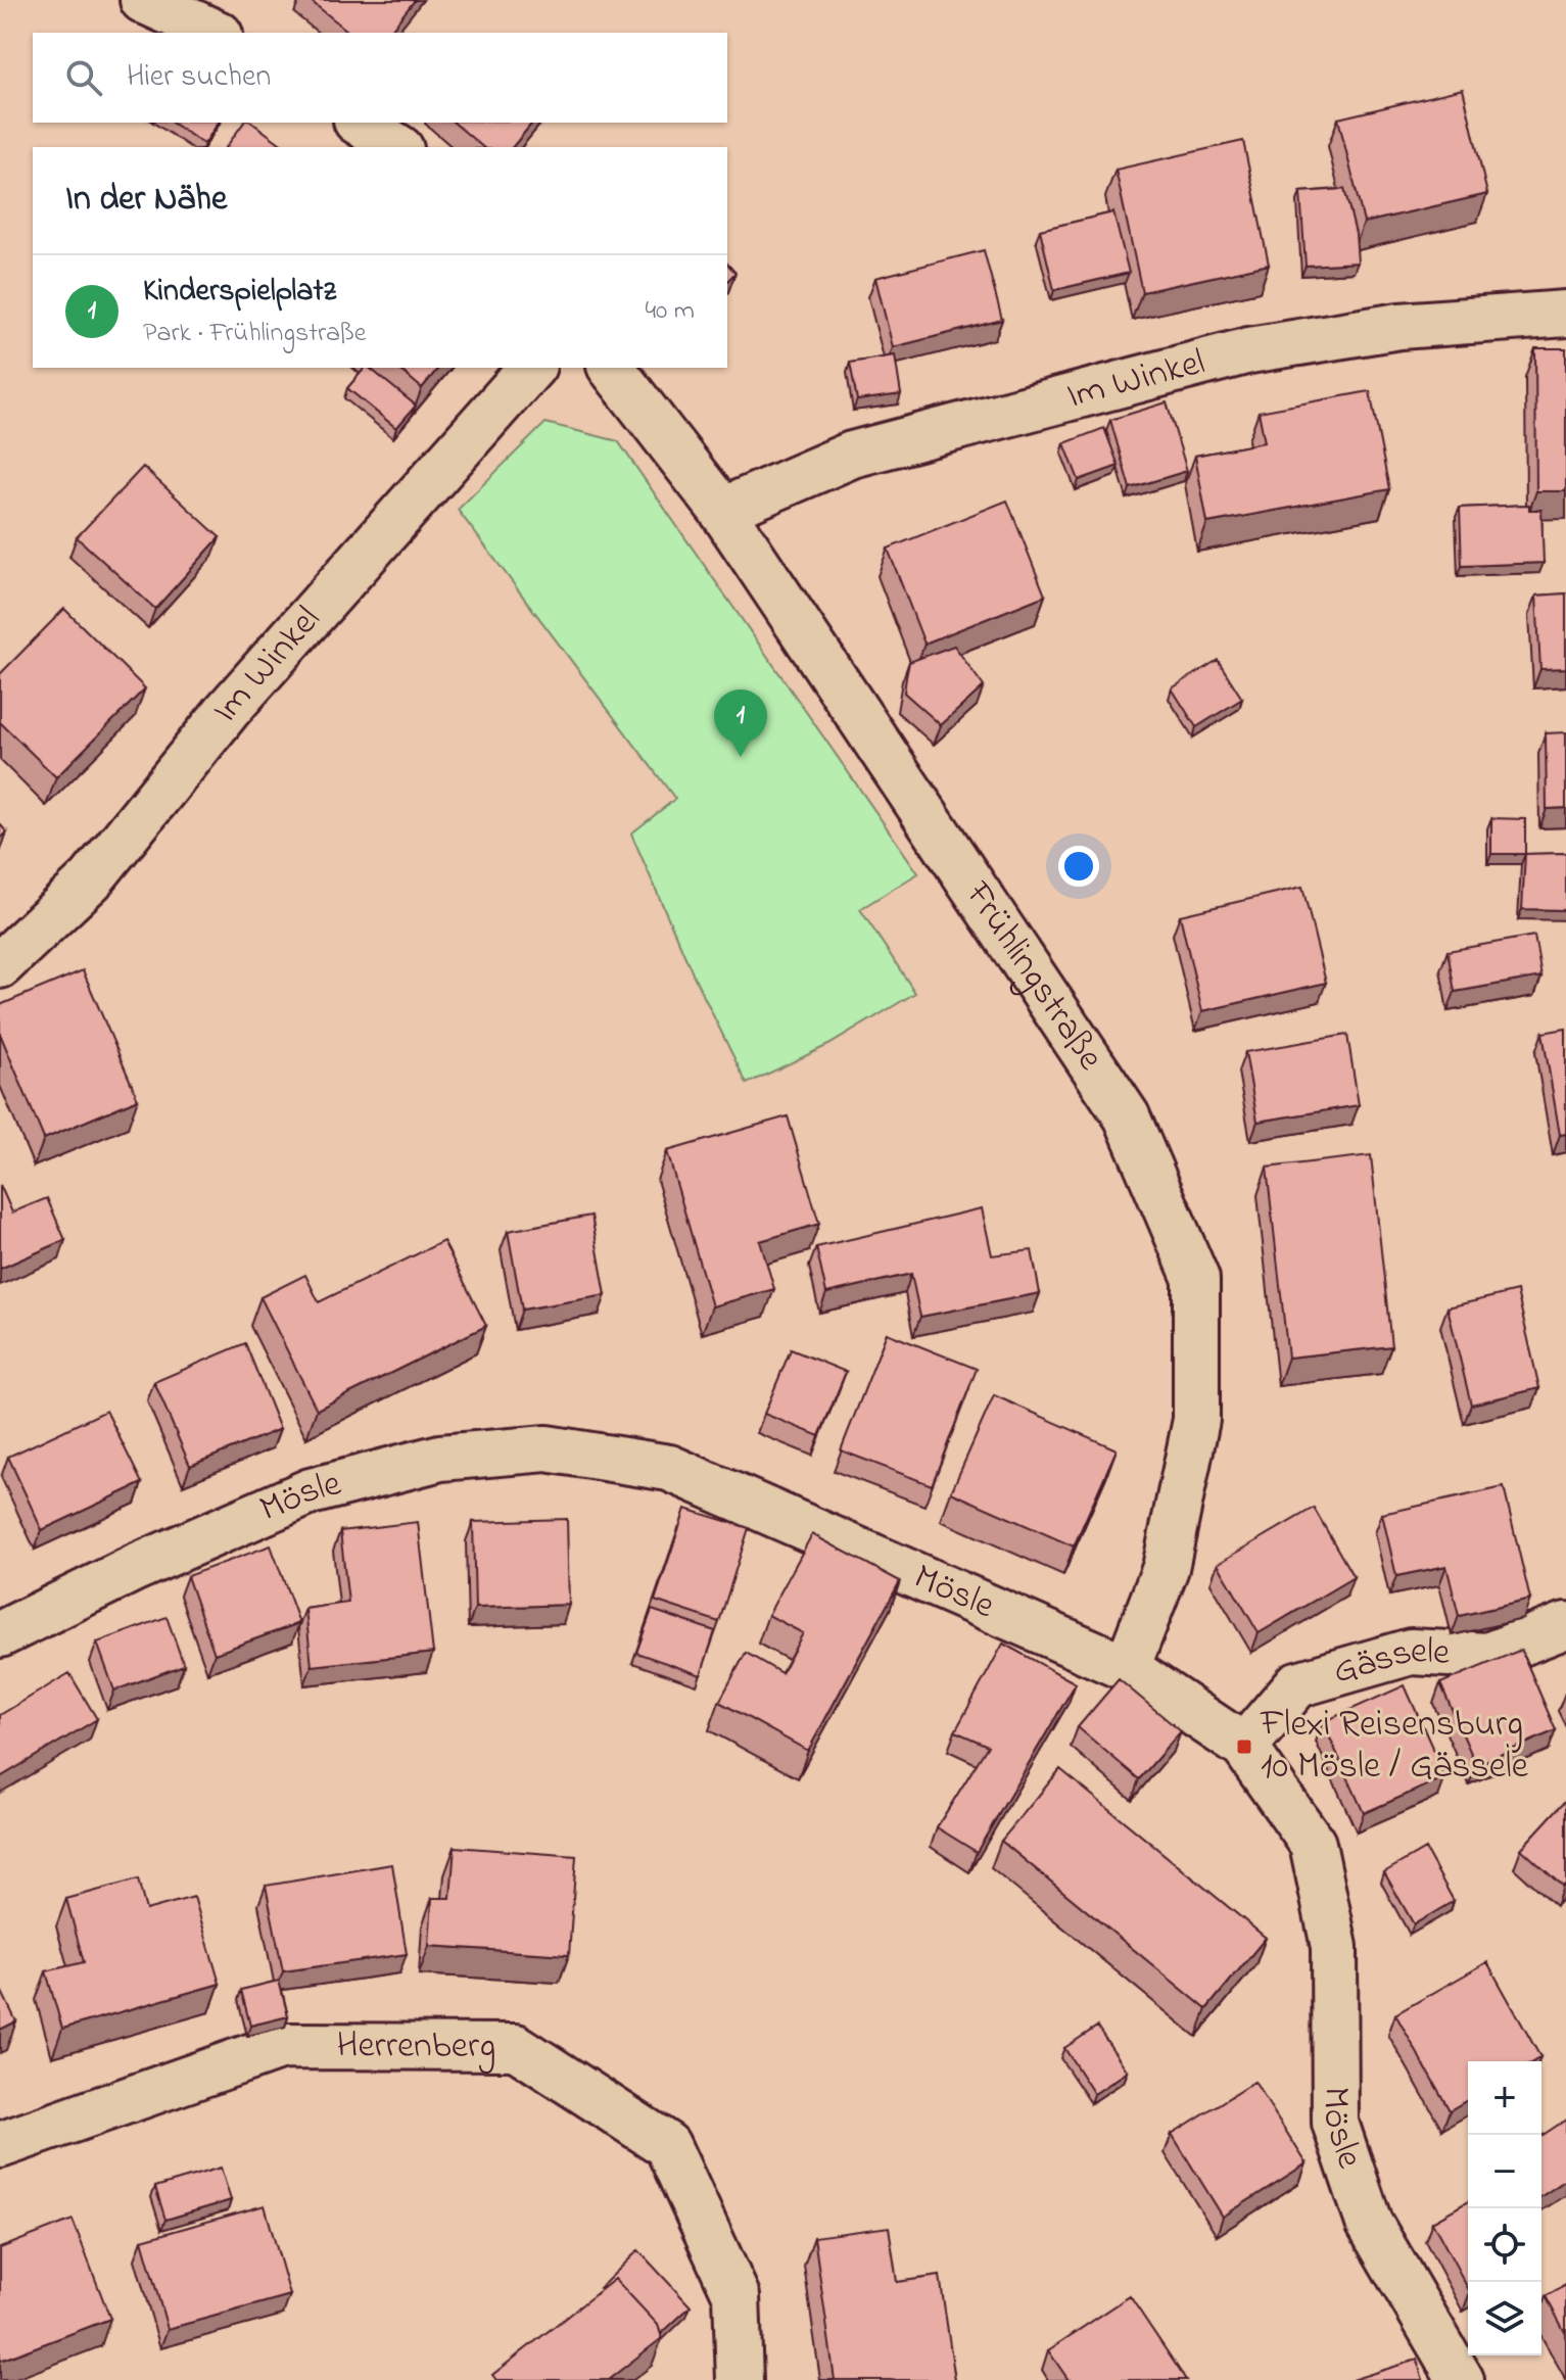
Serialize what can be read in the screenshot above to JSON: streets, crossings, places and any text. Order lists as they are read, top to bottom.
{
  "streets": {
    "street": [
      "Im Winkel",
      "Frühlingstraße",
      "Mösle",
      "Gässele",
      "Herrenberg"
    ]
  },
  "crossings": [
    ["Im Winkel", "Frühlingstraße"],
    ["Frühlingstraße", "Mösle"],
    ["Mösle", "Gässele"]
  ],
  "places": {
    "transit": ["Flexi Reisensburg 10 Mösle / Gässele"]
  },
  "page": {
    "search": "Hier suchen",
    "heading": "In der Nähe",
    "list": [
      {
        "mark": "1",
        "name": "Kinderspielplatz",
        "note": "Park · Frühlingstraße",
        "value": "40 m"
      }
    ],
    "pins": "1",
    "map_buttons": ["+", "−"]
  }
}
